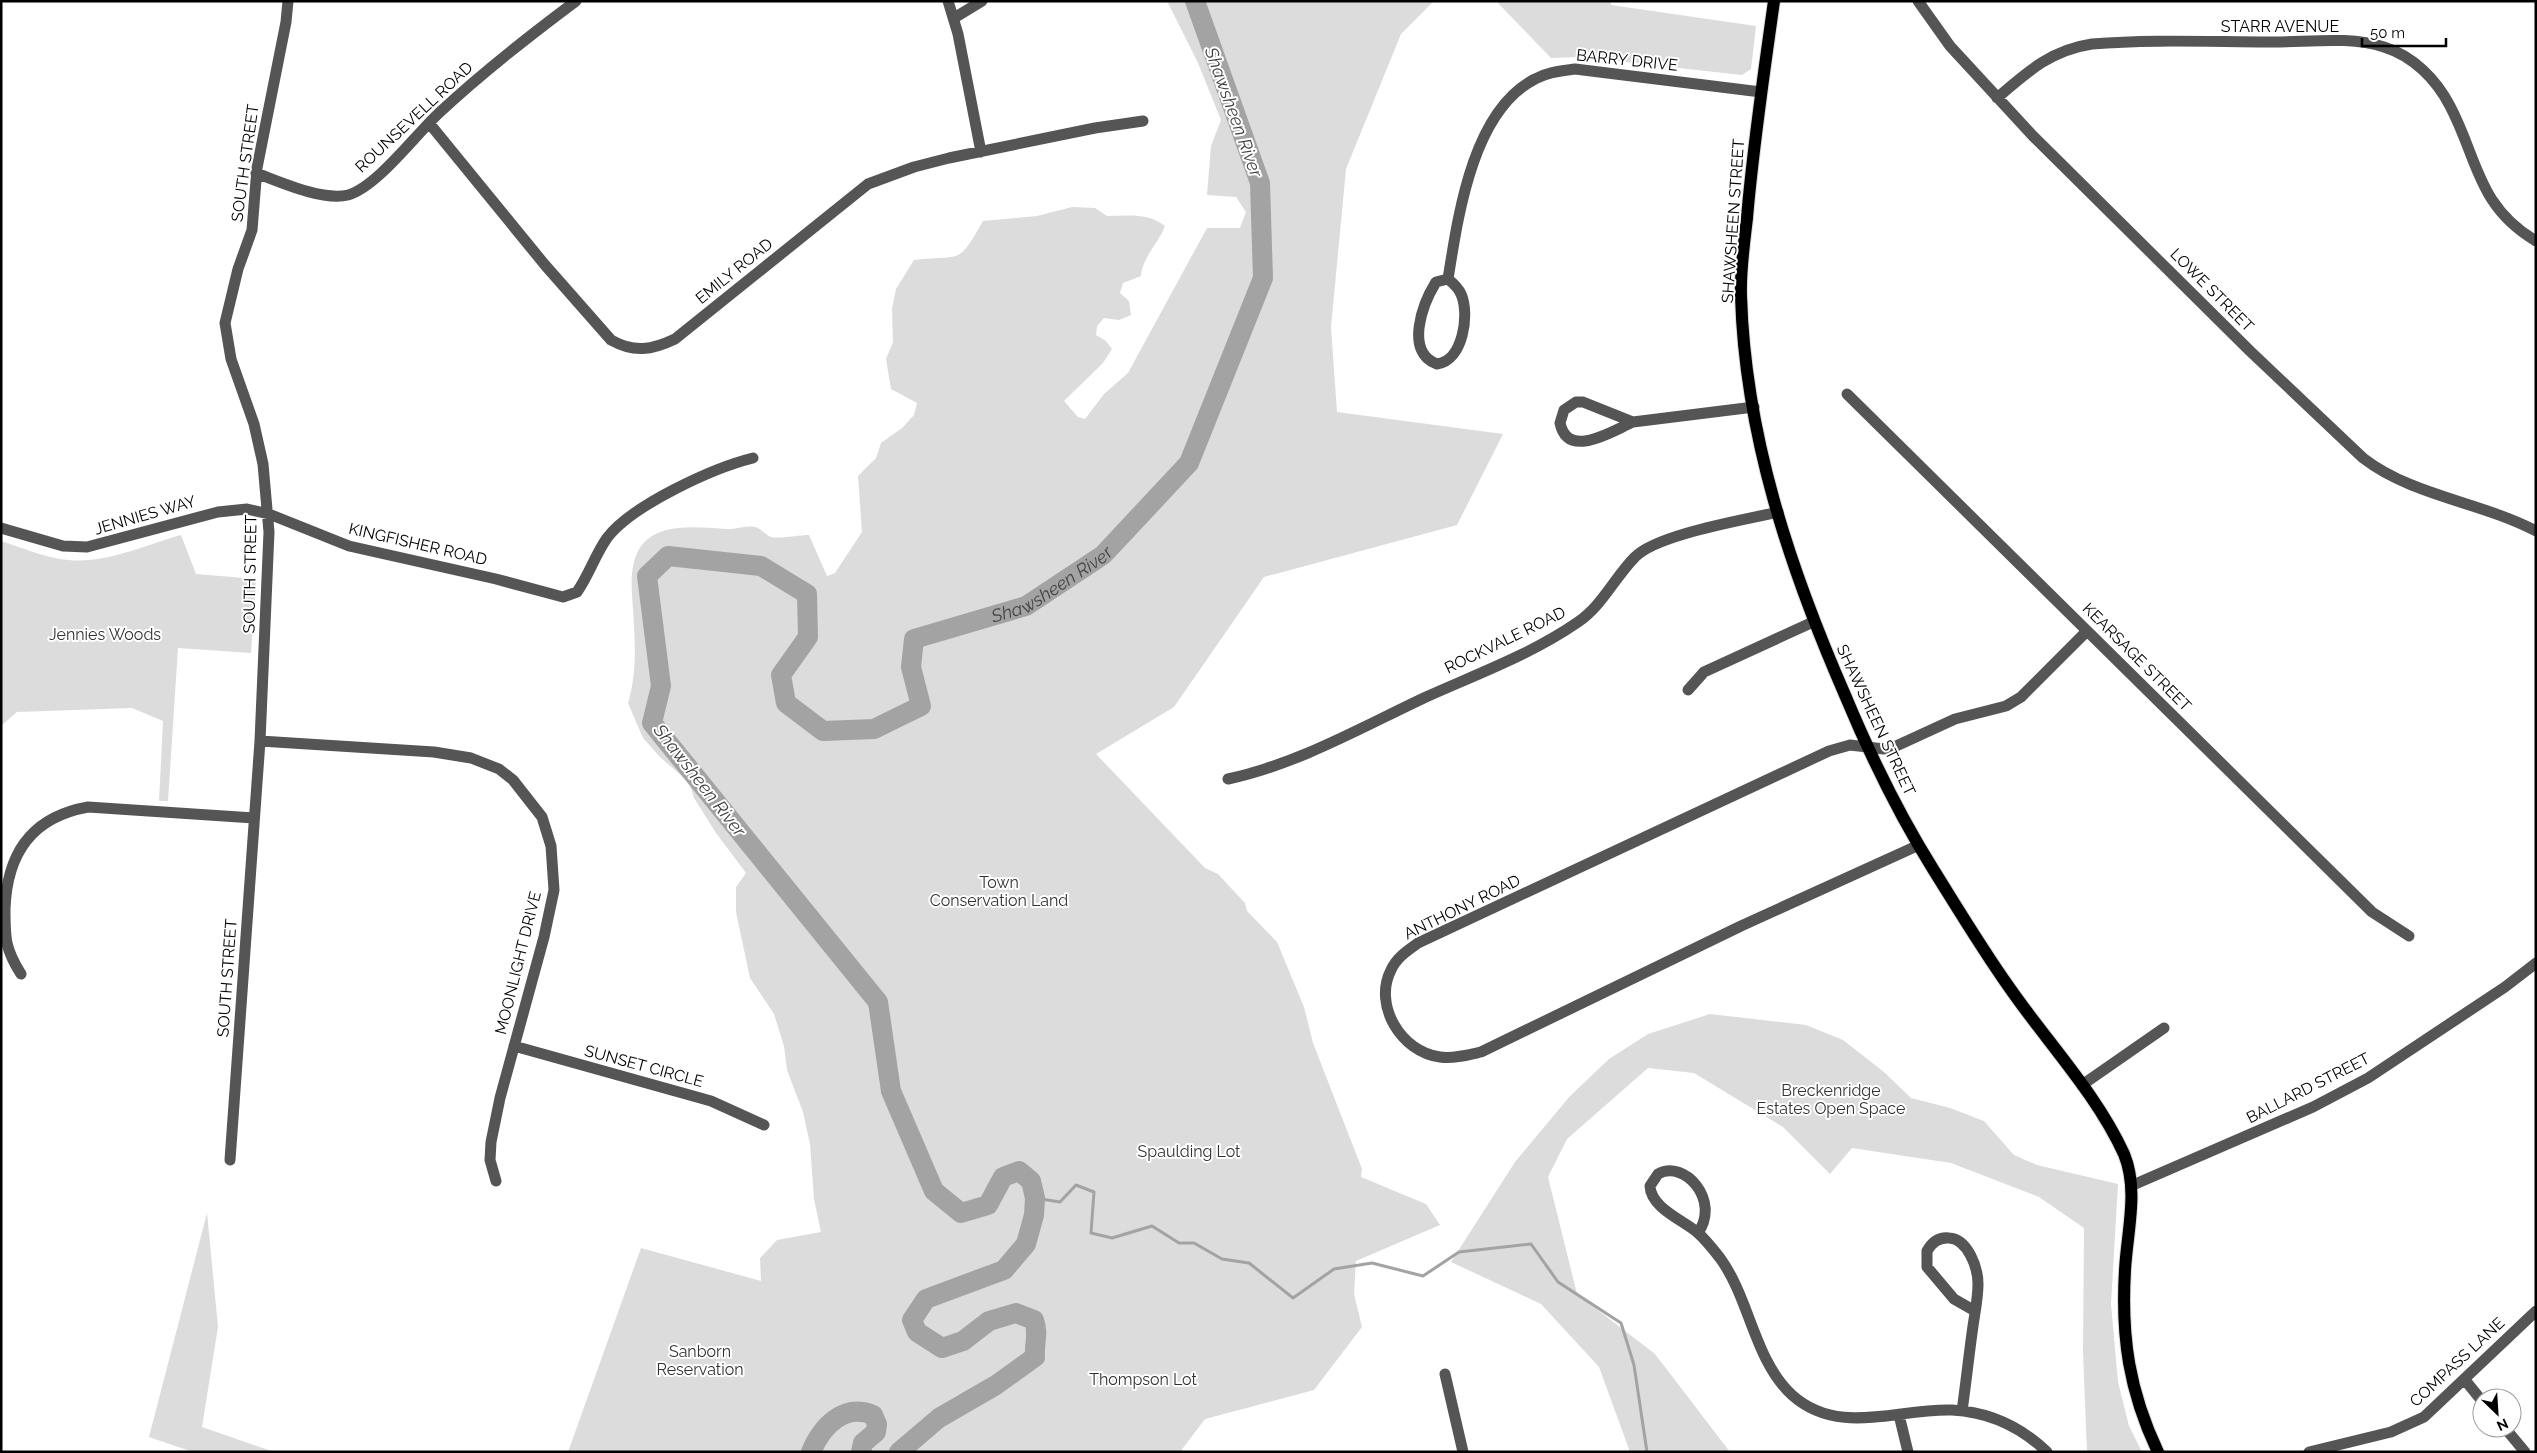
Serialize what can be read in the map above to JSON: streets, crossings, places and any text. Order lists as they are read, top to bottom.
{
  "streets": {
    "main road": ["SHAWSHEEN STREET"],
    "street": [
      "STARR AVENUE",
      "BARRY DRIVE",
      "ROUNSEVELL ROAD",
      "SOUTH STREET",
      "EMILY ROAD",
      "LOWE STREET",
      "JENNIES WAY",
      "KINGFISHER ROAD",
      "ROCKVALE ROAD",
      "KEARSAGE STREET",
      "ANTHONY ROAD",
      "MOONLIGHT DRIVE",
      "SUNSET CIRCLE",
      "BALLARD STREET",
      "COMPASS LANE"
    ]
  },
  "crossings": [
    ["STARR AVENUE", "LOWE STREET"],
    ["BARRY DRIVE", "SHAWSHEEN STREET"],
    ["ROUNSEVELL ROAD", "SOUTH STREET"],
    ["ROUNSEVELL ROAD", "EMILY ROAD"],
    ["SOUTH STREET", "JENNIES WAY"],
    ["SOUTH STREET", "KINGFISHER ROAD"],
    ["SOUTH STREET", "MOONLIGHT DRIVE"],
    ["SHAWSHEEN STREET", "ROCKVALE ROAD"],
    ["SHAWSHEEN STREET", "ANTHONY ROAD"],
    ["SHAWSHEEN STREET", "BALLARD STREET"],
    ["JENNIES WAY", "KINGFISHER ROAD"],
    ["KEARSAGE STREET", "ANTHONY ROAD"],
    ["MOONLIGHT DRIVE", "SUNSET CIRCLE"]
  ],
  "water": ["Shawsheen River"],
  "parks": [
    "Jennies Woods",
    "Town Conservation Land",
    "Breckenridge Estates Open Space",
    "Spaulding Lot",
    "Sanborn Reservation",
    "Thompson Lot"
  ],
  "scale_bar": "50 m",
  "north": "bottom right"
}
